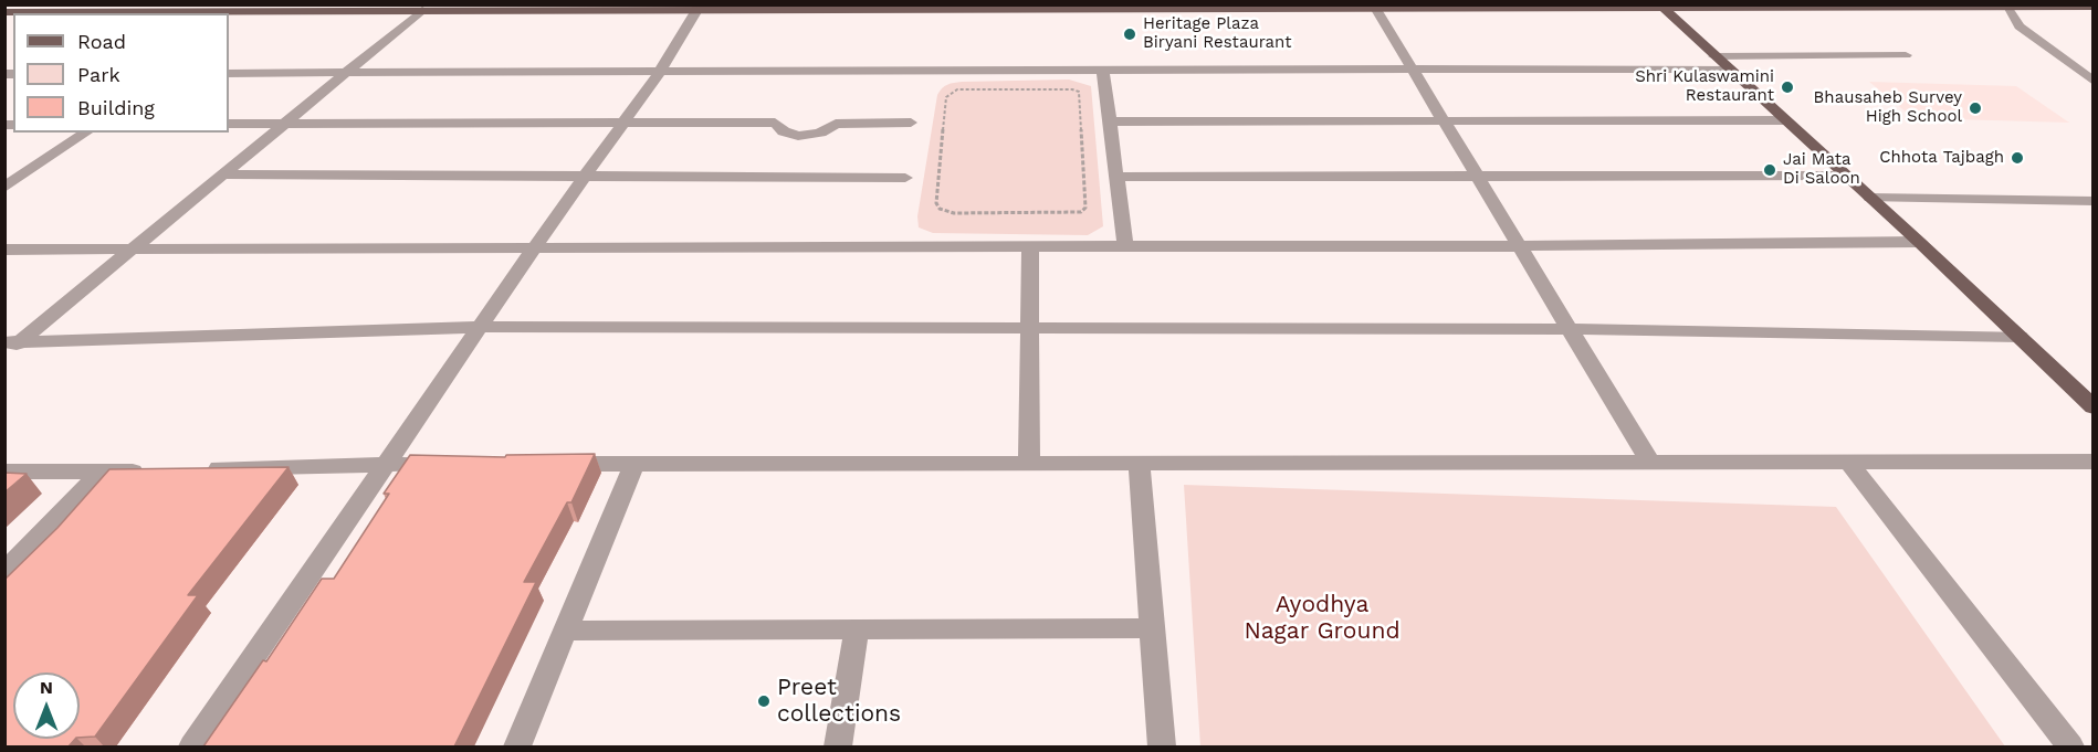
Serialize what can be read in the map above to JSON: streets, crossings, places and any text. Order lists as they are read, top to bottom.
{
  "parks": ["Ayodhya Nagar Ground"],
  "places": [
    "Heritage Plaza Biryani Restaurant",
    "Shri Kulaswamini Restaurant",
    "Bhausaheb Survey High School",
    "Chhota Tajbagh",
    "Jai Mata Di Saloon",
    "Preet collections"
  ],
  "legend": ["Road", "Park", "Building"],
  "north": "top"
}
